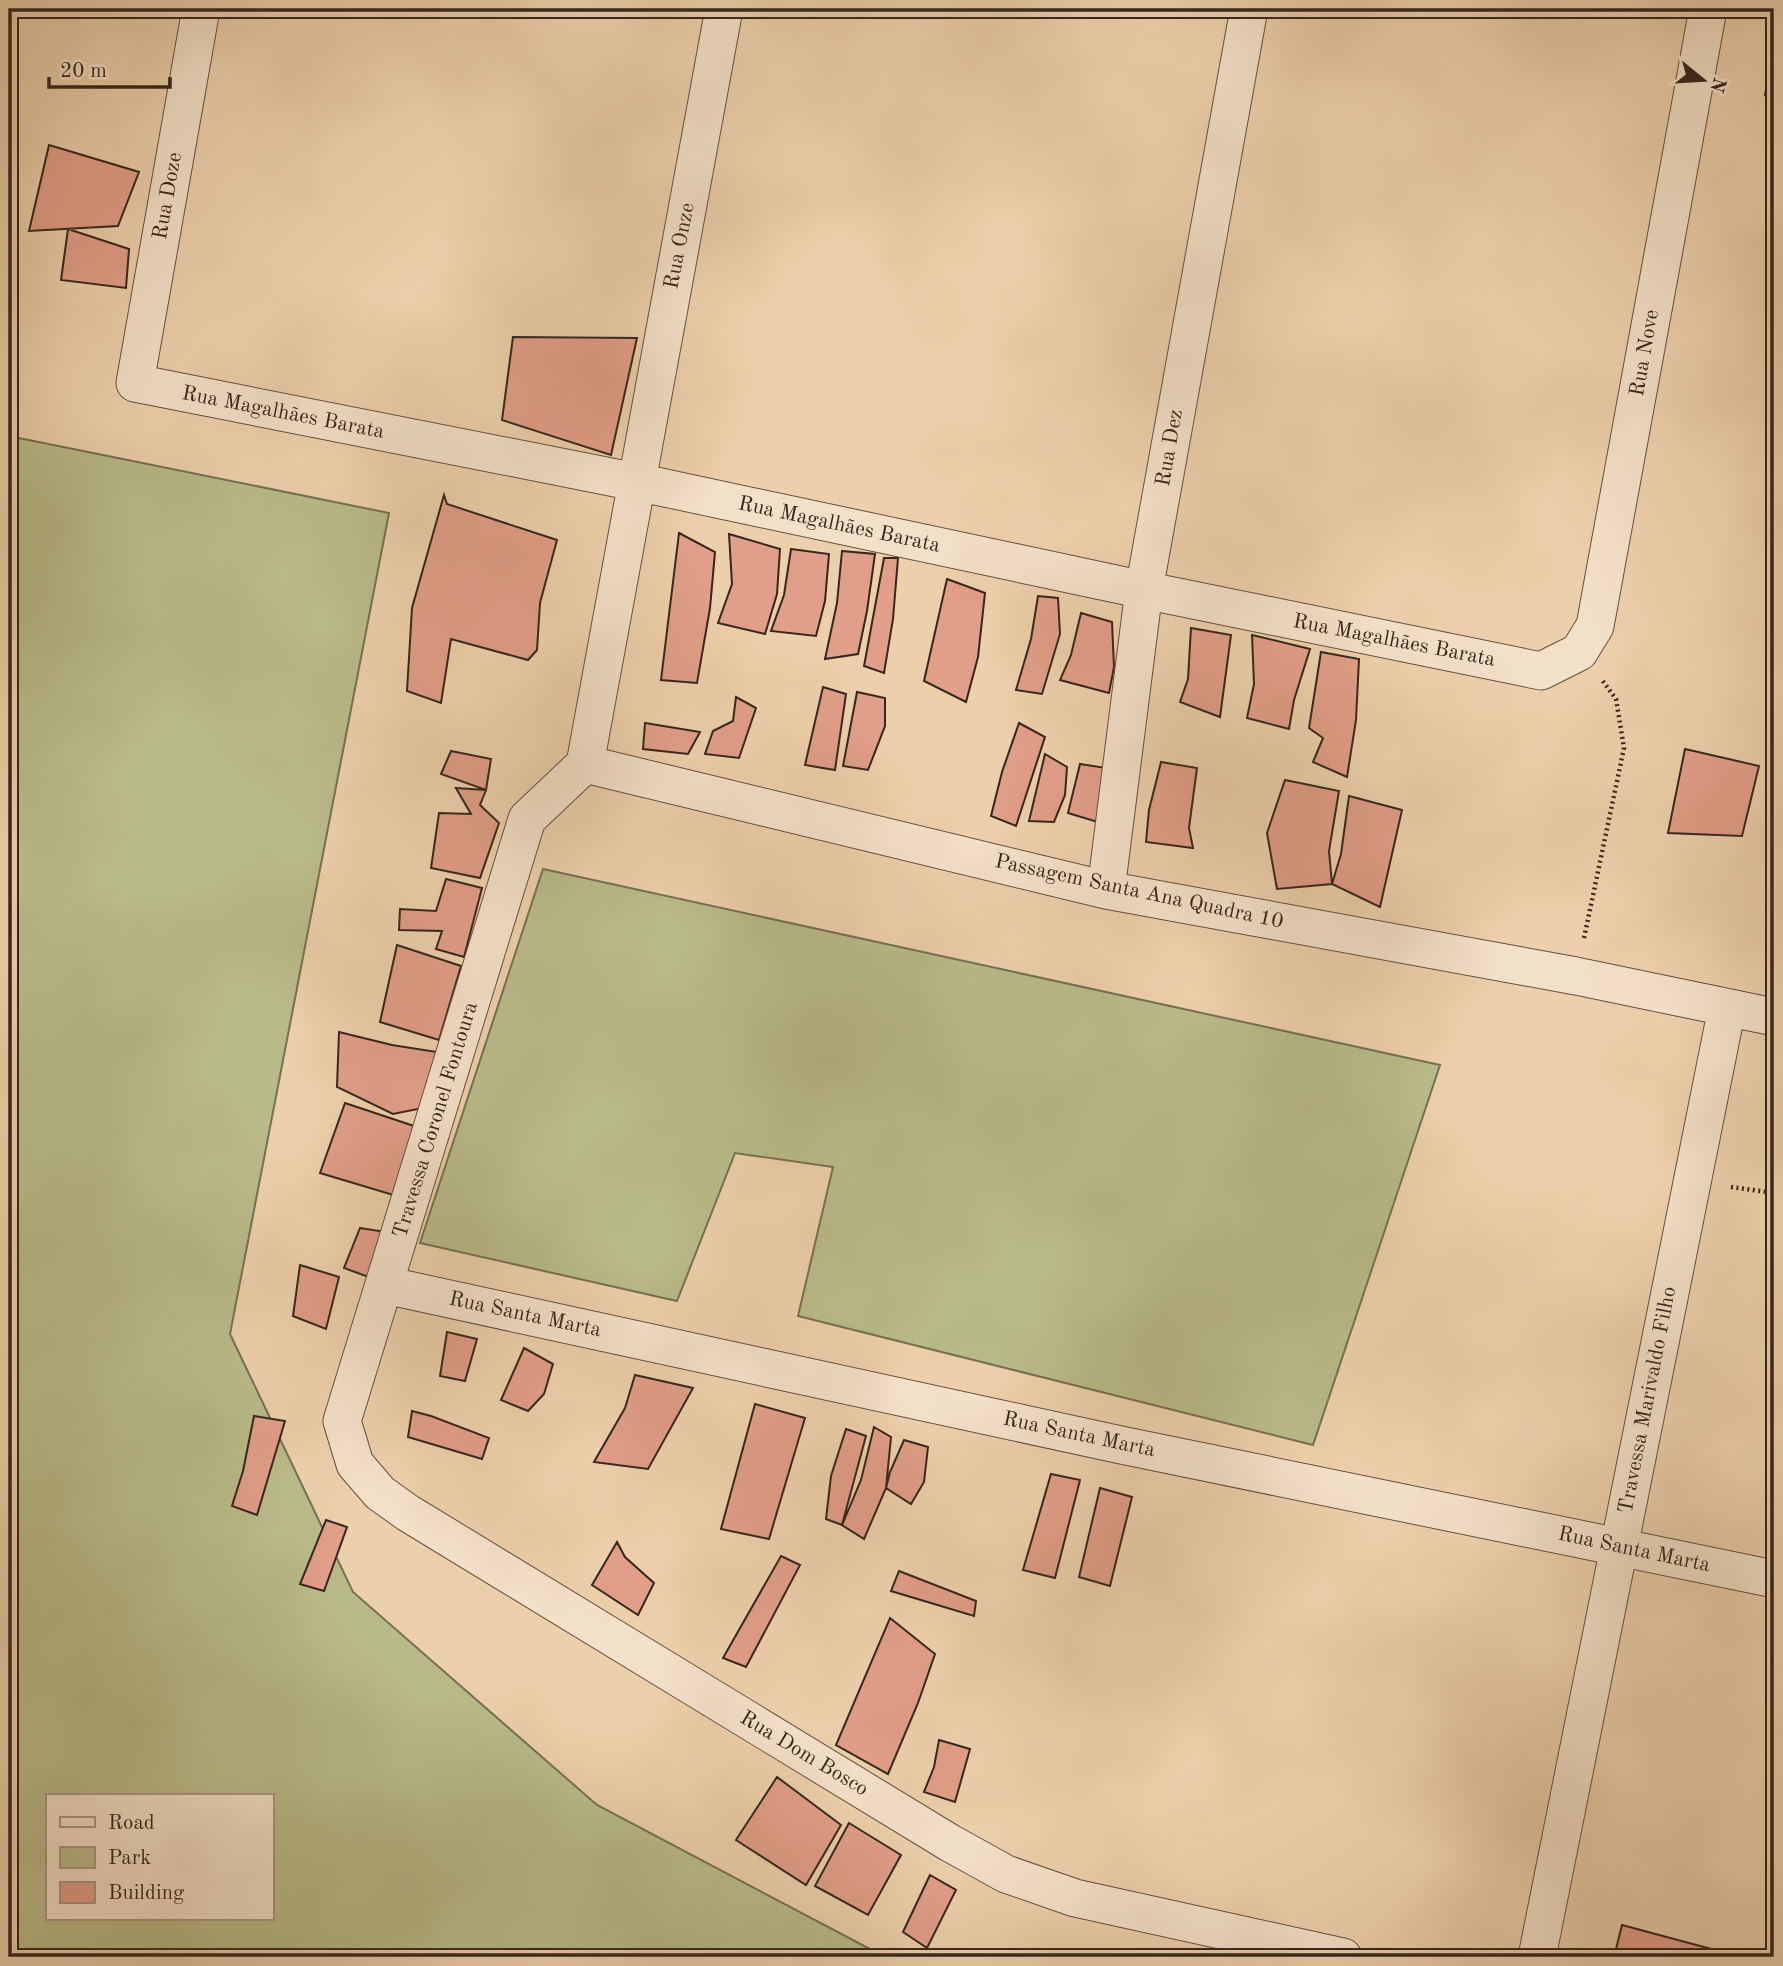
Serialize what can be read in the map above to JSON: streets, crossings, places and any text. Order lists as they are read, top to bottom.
{
  "streets": {
    "street": [
      "Rua Doze",
      "Rua Onze",
      "Rua Nove",
      "Rua Magalhães Barata",
      "Rua Dez",
      "Passagem Santa Ana Quadra 10",
      "Travessa Coronel Fontoura",
      "Rua Santa Marta",
      "Travessa Marivaldo Filho",
      "Rua Dom Bosco"
    ]
  },
  "crossings": [
    ["Rua Doze", "Rua Magalhães Barata"],
    ["Rua Onze", "Rua Magalhães Barata"],
    ["Rua Onze", "Passagem Santa Ana Quadra 10"],
    ["Rua Onze", "Travessa Coronel Fontoura"],
    ["Rua Nove", "Rua Magalhães Barata"],
    ["Rua Magalhães Barata", "Rua Dez"],
    ["Rua Dez", "Passagem Santa Ana Quadra 10"],
    ["Passagem Santa Ana Quadra 10", "Travessa Coronel Fontoura"],
    ["Passagem Santa Ana Quadra 10", "Travessa Marivaldo Filho"],
    ["Travessa Coronel Fontoura", "Rua Santa Marta"],
    ["Travessa Coronel Fontoura", "Rua Dom Bosco"],
    ["Rua Santa Marta", "Travessa Marivaldo Filho"]
  ],
  "legend": ["Road", "Park", "Building"],
  "scale_bar": "20 m",
  "north": "right"
}
